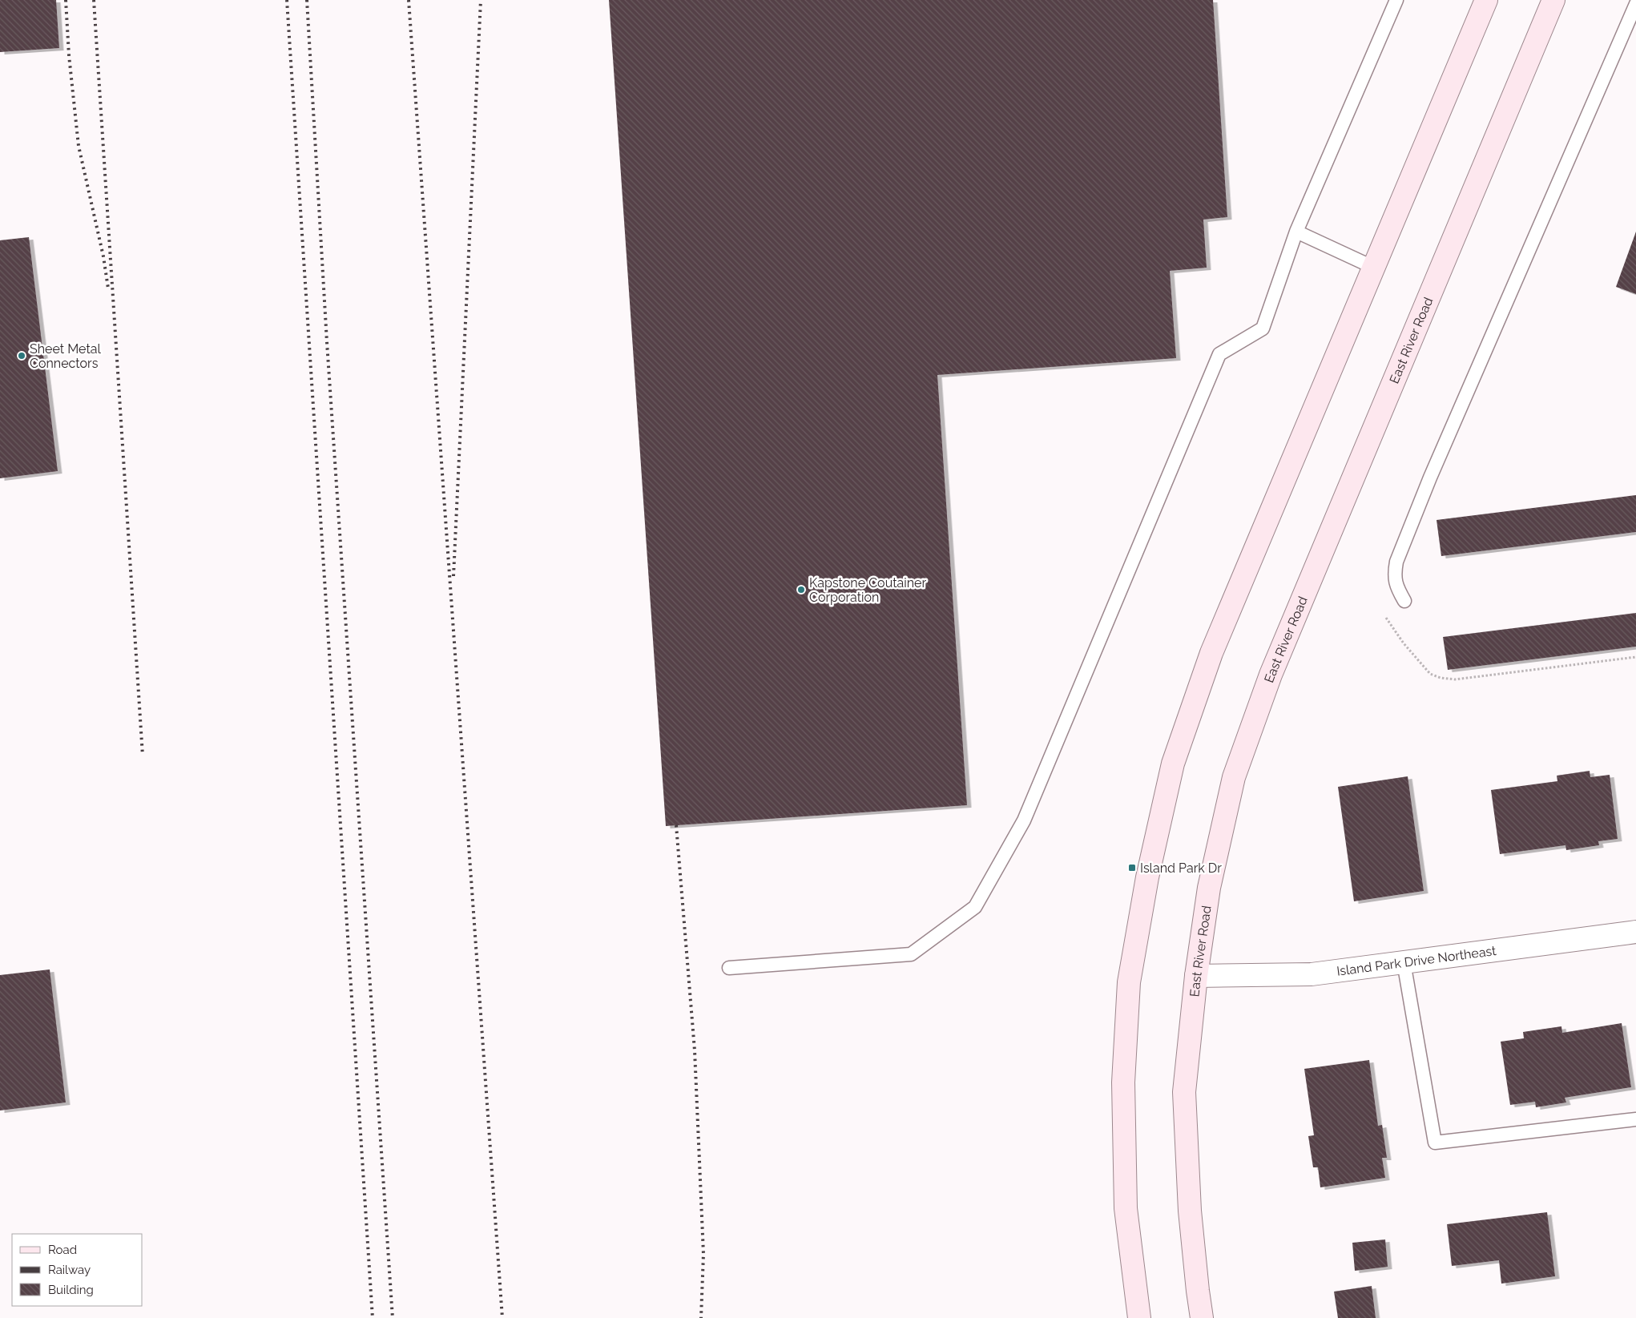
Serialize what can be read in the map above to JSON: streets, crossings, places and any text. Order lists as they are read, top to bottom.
{
  "streets": {
    "main road": ["East River Road"],
    "street": ["Island Park Drive Northeast"]
  },
  "crossings": [
    ["East River Road", "Island Park Drive Northeast"]
  ],
  "places": {
    "other": ["Sheet Metal Connectors", "Kapstone Coutainer Corporation"],
    "transit": ["Island Park Dr"]
  },
  "legend": ["Road", "Railway", "Building"]
}
